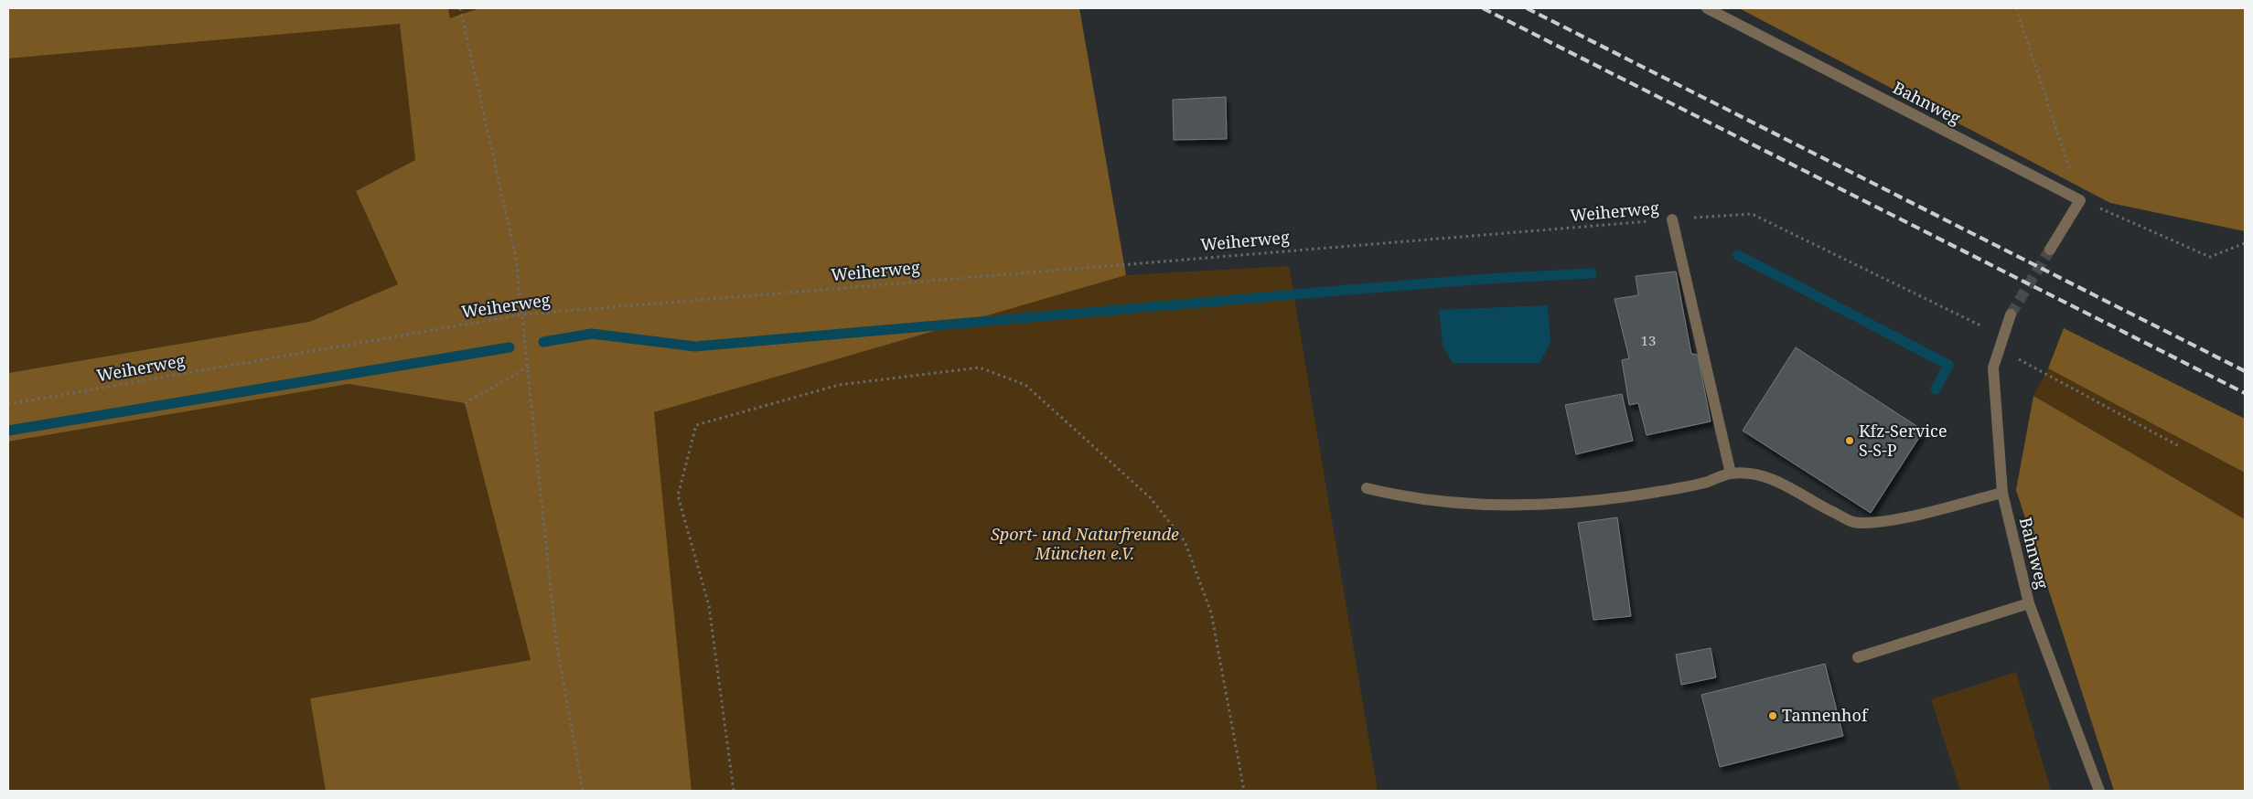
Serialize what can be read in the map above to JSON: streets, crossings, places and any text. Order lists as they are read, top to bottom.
{
  "streets": {
    "street": ["Bahnweg"],
    "path": ["Weiherweg"]
  },
  "crossings": [
    ["Bahnweg", "Weiherweg"]
  ],
  "parks": ["Sport- und Naturfreunde München e.V."],
  "places": ["Kfz-Service S-S-P", "Tannenhof"],
  "house_numbers": ["13"]
}
